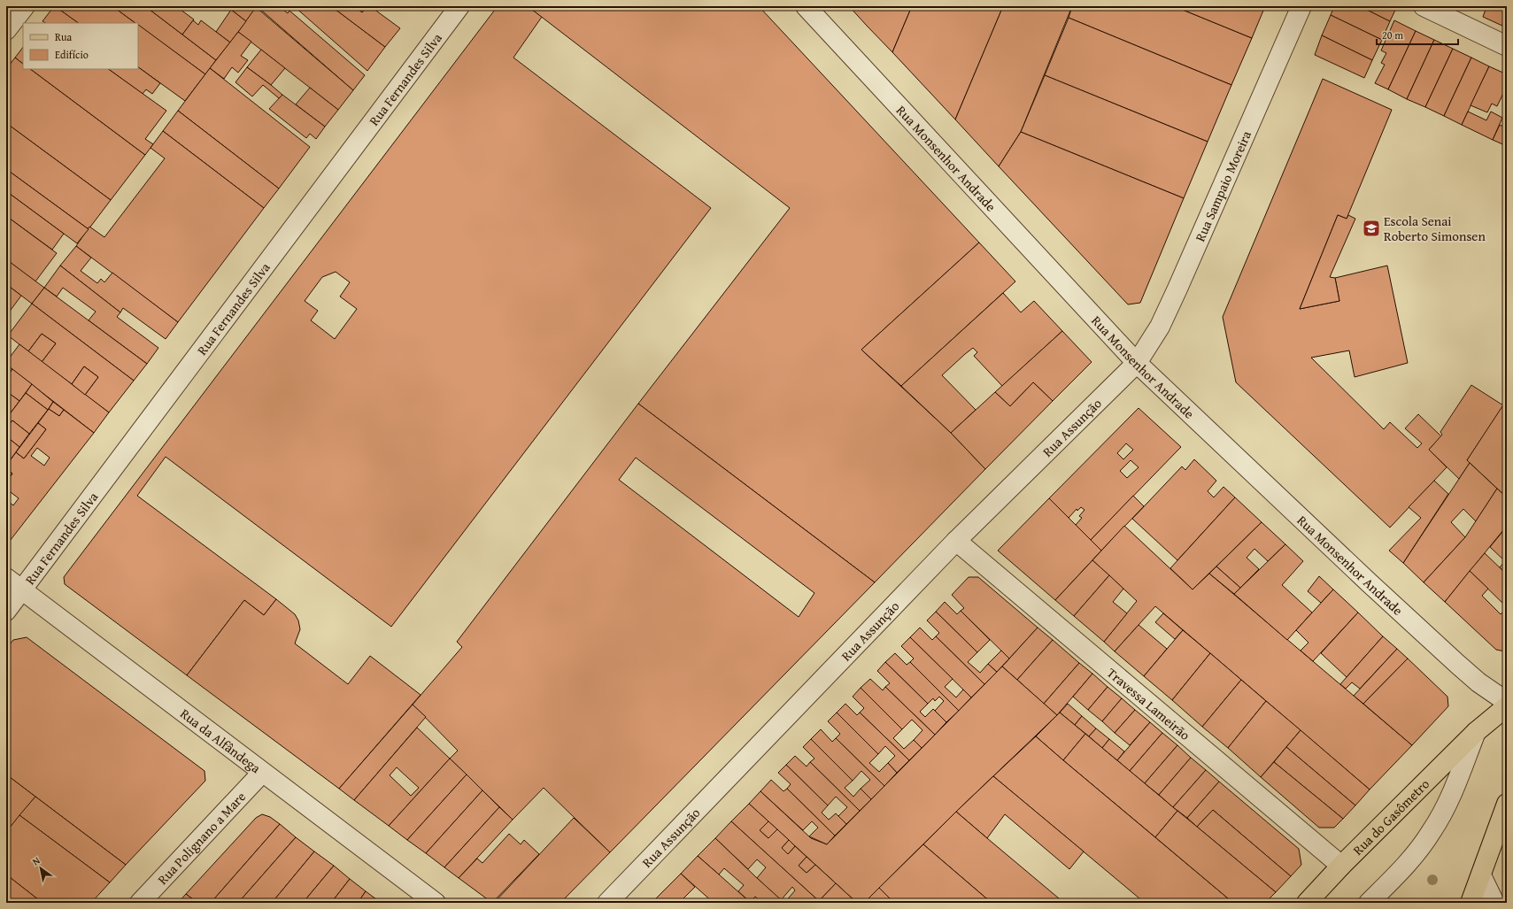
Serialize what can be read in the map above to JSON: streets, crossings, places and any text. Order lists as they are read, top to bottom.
{
  "streets": {
    "main road": ["Rua do Gasômetro"],
    "street": [
      "Rua Fernandes Silva",
      "Rua Monsenhor Andrade",
      "Rua Sampaio Moreira",
      "Rua Assunção",
      "Travessa Lameirão",
      "Rua da Alfândega",
      "Rua Polignano a Mare"
    ]
  },
  "crossings": [
    ["Rua Fernandes Silva", "Rua da Alfândega"],
    ["Rua Monsenhor Andrade", "Rua Sampaio Moreira"],
    ["Rua Monsenhor Andrade", "Rua Assunção"],
    ["Rua Sampaio Moreira", "Rua Assunção"],
    ["Rua Assunção", "Travessa Lameirão"],
    ["Travessa Lameirão", "Rua do Gasômetro"],
    ["Rua da Alfândega", "Rua Polignano a Mare"]
  ],
  "places": {
    "school or university": ["Escola Senai Roberto Simonsen"]
  },
  "legend": ["Rua", "Edifício"],
  "scale_bar": "20 m",
  "north": "top left"
}
